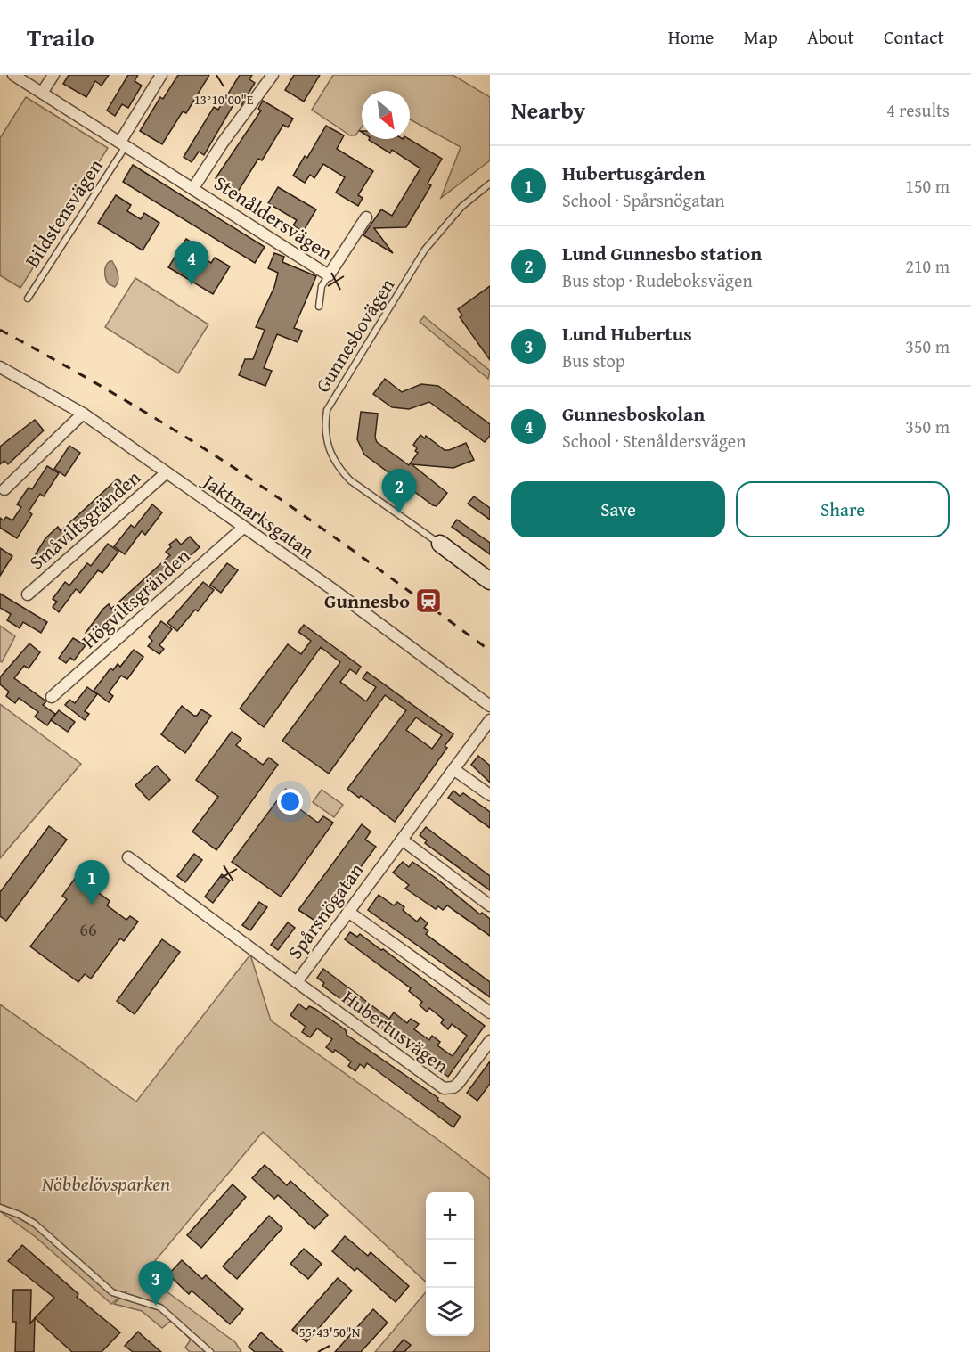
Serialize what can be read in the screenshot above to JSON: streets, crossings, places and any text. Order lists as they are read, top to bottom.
{
  "streets": {
    "street": [
      "Stenåldersvägen",
      "Jaktmarksgatan",
      "Småviltsgränden",
      "Högviltsgränden",
      "Spårsnögatan",
      "Hubertusvägen"
    ],
    "lane": ["Bildstensvägen", "Gunnesbovägen"]
  },
  "crossings": [
    ["Bildstensvägen", "Stenåldersvägen"],
    ["Jaktmarksgatan", "Småviltsgränden"],
    ["Jaktmarksgatan", "Högviltsgränden"],
    ["Spårsnögatan", "Hubertusvägen"]
  ],
  "parks": ["Nöbbelövsparken"],
  "places": {
    "station": ["Gunnesbo"]
  },
  "house_numbers": ["66"],
  "north": "bottom right",
  "page": {
    "header": "Trailo",
    "nav": [
      "Home",
      "Map",
      "About",
      "Contact"
    ],
    "heading": ["Nearby", "4 results"],
    "list": [
      {
        "mark": "1",
        "name": "Hubertusgården",
        "note": "School · Spårsnögatan",
        "value": "150 m"
      },
      {
        "mark": "2",
        "name": "Lund Gunnesbo station",
        "note": "Bus stop · Rudeboksvägen",
        "value": "210 m"
      },
      {
        "mark": "3",
        "name": "Lund Hubertus",
        "note": "Bus stop",
        "value": "350 m"
      },
      {
        "mark": "4",
        "name": "Gunnesboskolan",
        "note": "School · Stenåldersvägen",
        "value": "350 m"
      }
    ],
    "pins": [
      "4",
      "2",
      "1",
      "3"
    ],
    "buttons": ["Save", "Share"],
    "map_buttons": ["+", "−"]
  },
  "coordinates": ["13°10'00\"E", "55°43'50\"N"]
}
